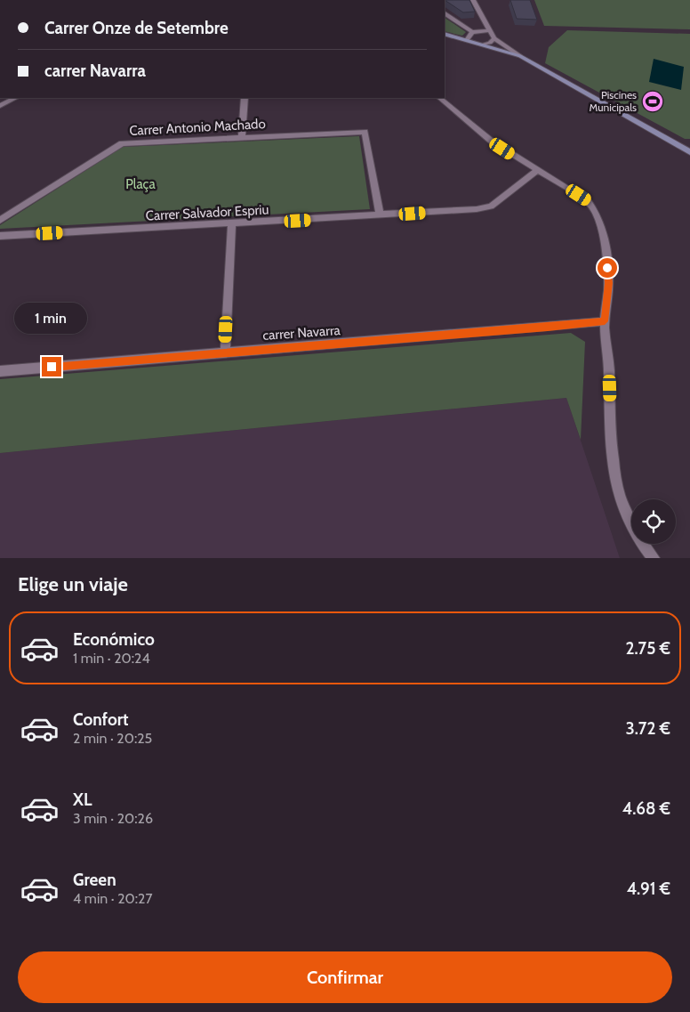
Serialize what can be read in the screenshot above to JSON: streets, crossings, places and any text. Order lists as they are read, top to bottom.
{
  "streets": {
    "street": ["Carrer Antonio Machado", "Carrer Salvador Espriu", "carrer Navarra"]
  },
  "crossings": [
    ["Carrer Antonio Machado", "Carrer Salvador Espriu"]
  ],
  "parks": ["Plaça"],
  "places": {
    "sports": ["Piscines Municipals"]
  },
  "page": {
    "banner": ["Carrer Onze de Setembre", "carrer Navarra"],
    "bubble": "1 min",
    "heading": "Elige un viaje",
    "list": [
      {
        "name": "Económico",
        "note": "1 min · 20:24",
        "value": "2.75 €"
      },
      {
        "name": "Confort",
        "note": "2 min · 20:25",
        "value": "3.72 €"
      },
      {
        "name": "XL",
        "note": "3 min · 20:26",
        "value": "4.68 €"
      },
      {
        "name": "Green",
        "note": "4 min · 20:27",
        "value": "4.91 €"
      }
    ],
    "buttons": "Confirmar"
  }
}
